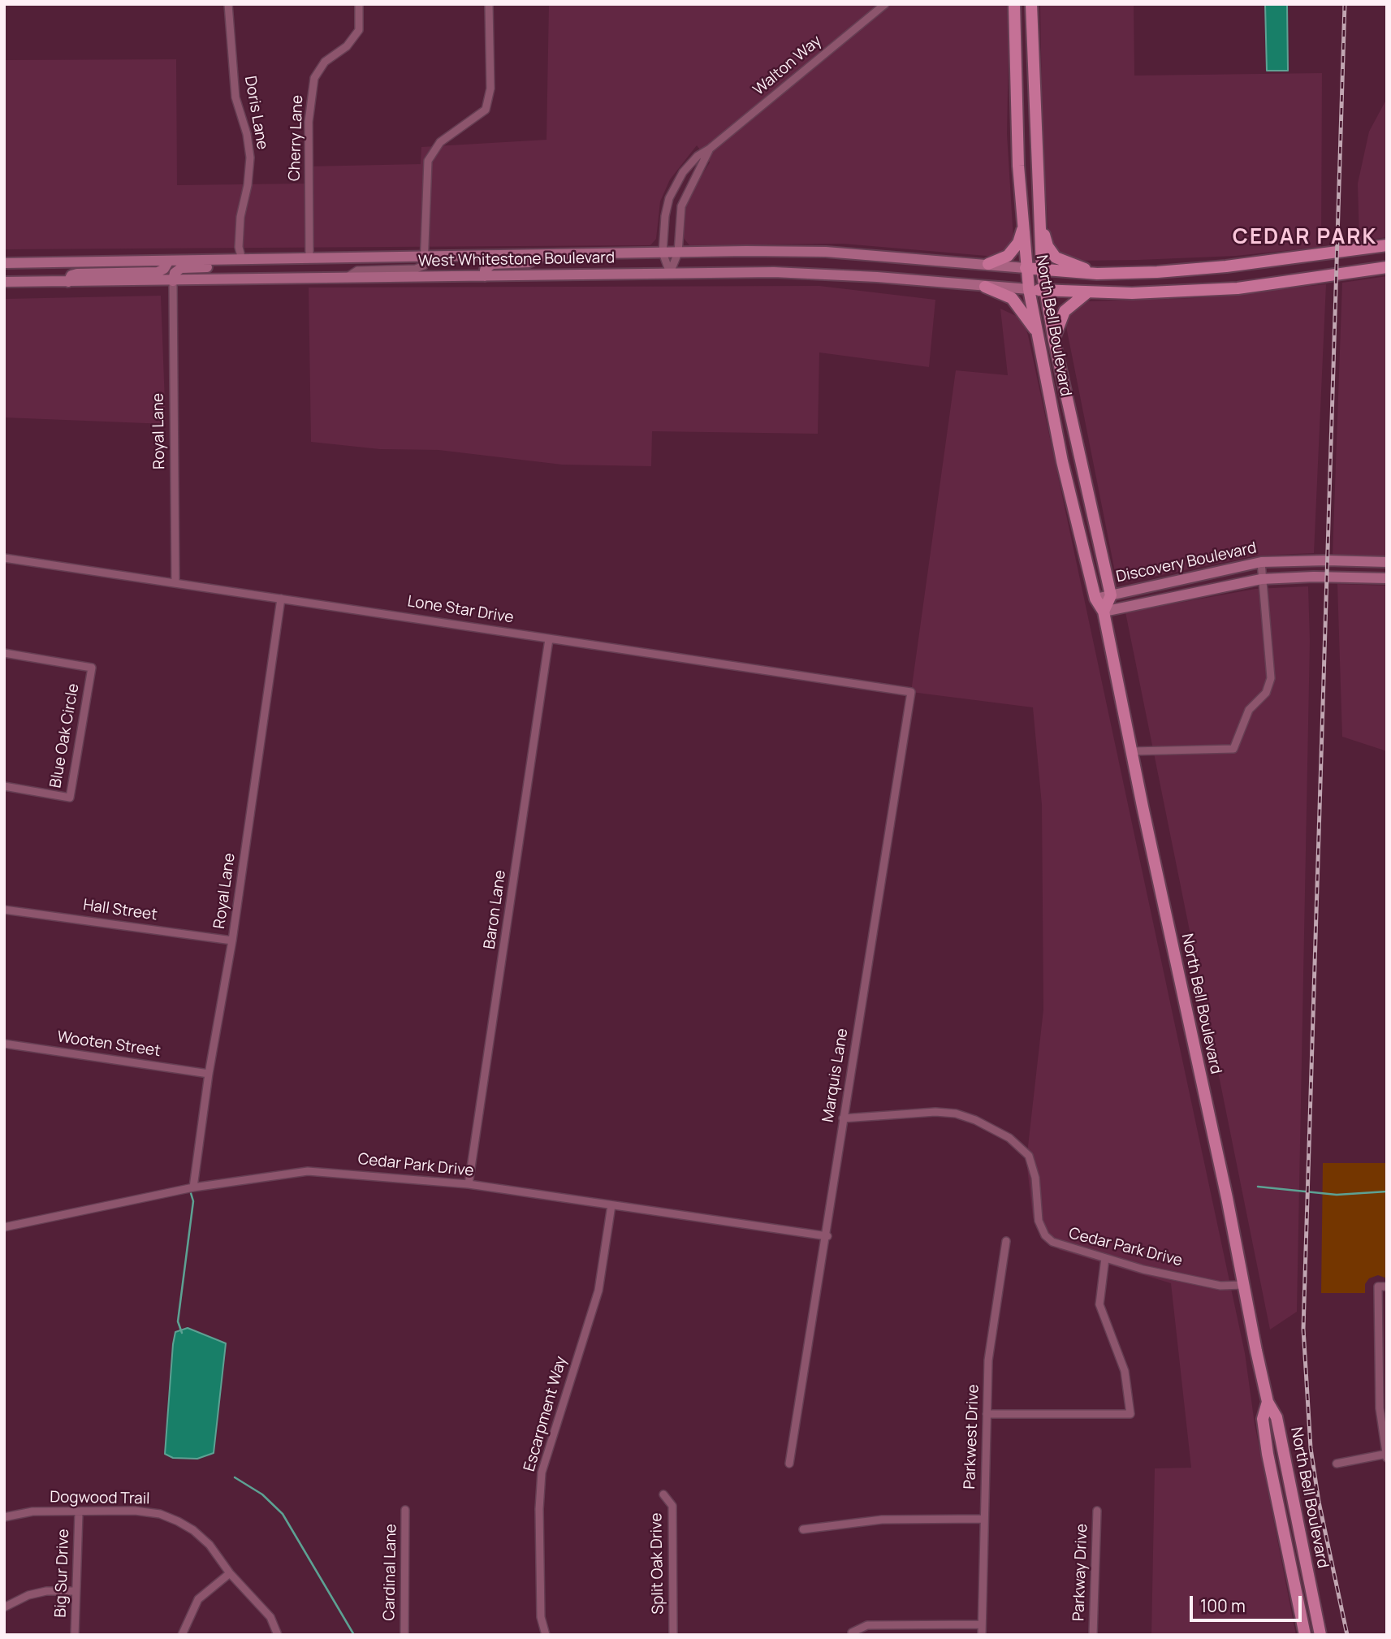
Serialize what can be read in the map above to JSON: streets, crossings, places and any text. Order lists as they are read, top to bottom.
{
  "streets": {
    "main road": ["West Whitestone Boulevard", "North Bell Boulevard", "Discovery Boulevard"],
    "street": [
      "Walton Way",
      "Doris Lane",
      "Cherry Lane",
      "Royal Lane",
      "Lone Star Drive",
      "Blue Oak Circle",
      "Baron Lane",
      "Hall Street",
      "Wooten Street",
      "Marquis Lane",
      "Cedar Park Drive",
      "Escarpment Way",
      "Parkwest Drive",
      "Dogwood Trail",
      "Split Oak Drive",
      "Cardinal Lane",
      "Parkway Drive",
      "Big Sur Drive"
    ]
  },
  "crossings": [
    ["Walton Way", "West Whitestone Boulevard"],
    ["Doris Lane", "West Whitestone Boulevard"],
    ["Cherry Lane", "West Whitestone Boulevard"],
    ["West Whitestone Boulevard", "North Bell Boulevard"],
    ["West Whitestone Boulevard", "Royal Lane"],
    ["North Bell Boulevard", "Discovery Boulevard"],
    ["North Bell Boulevard", "Cedar Park Drive"],
    ["Royal Lane", "Lone Star Drive"],
    ["Royal Lane", "Hall Street"],
    ["Royal Lane", "Wooten Street"],
    ["Royal Lane", "Cedar Park Drive"],
    ["Lone Star Drive", "Baron Lane"],
    ["Lone Star Drive", "Marquis Lane"],
    ["Baron Lane", "Cedar Park Drive"],
    ["Marquis Lane", "Cedar Park Drive"],
    ["Cedar Park Drive", "Escarpment Way"],
    ["Dogwood Trail", "Big Sur Drive"]
  ],
  "districts": ["CEDAR PARK"],
  "scale_bar": "100 m"
}
